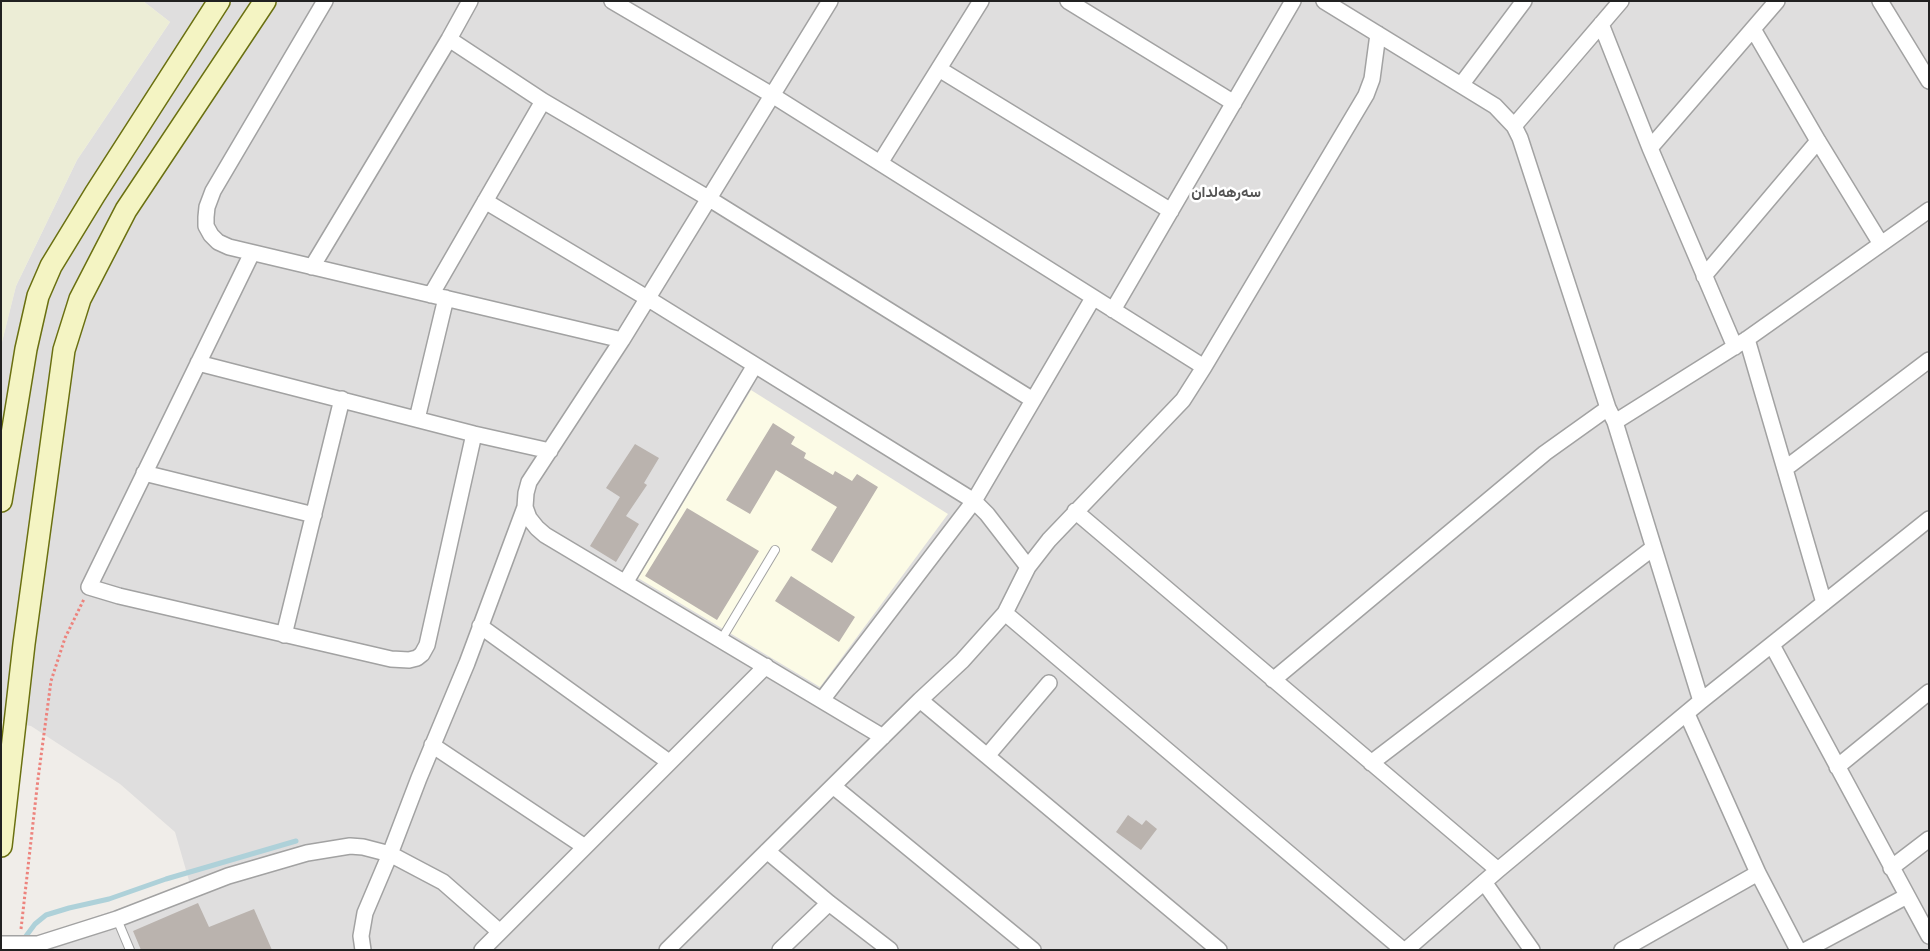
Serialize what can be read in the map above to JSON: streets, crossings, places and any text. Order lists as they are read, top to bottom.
{
  "districts": ["سەرهەلدان"]
}
